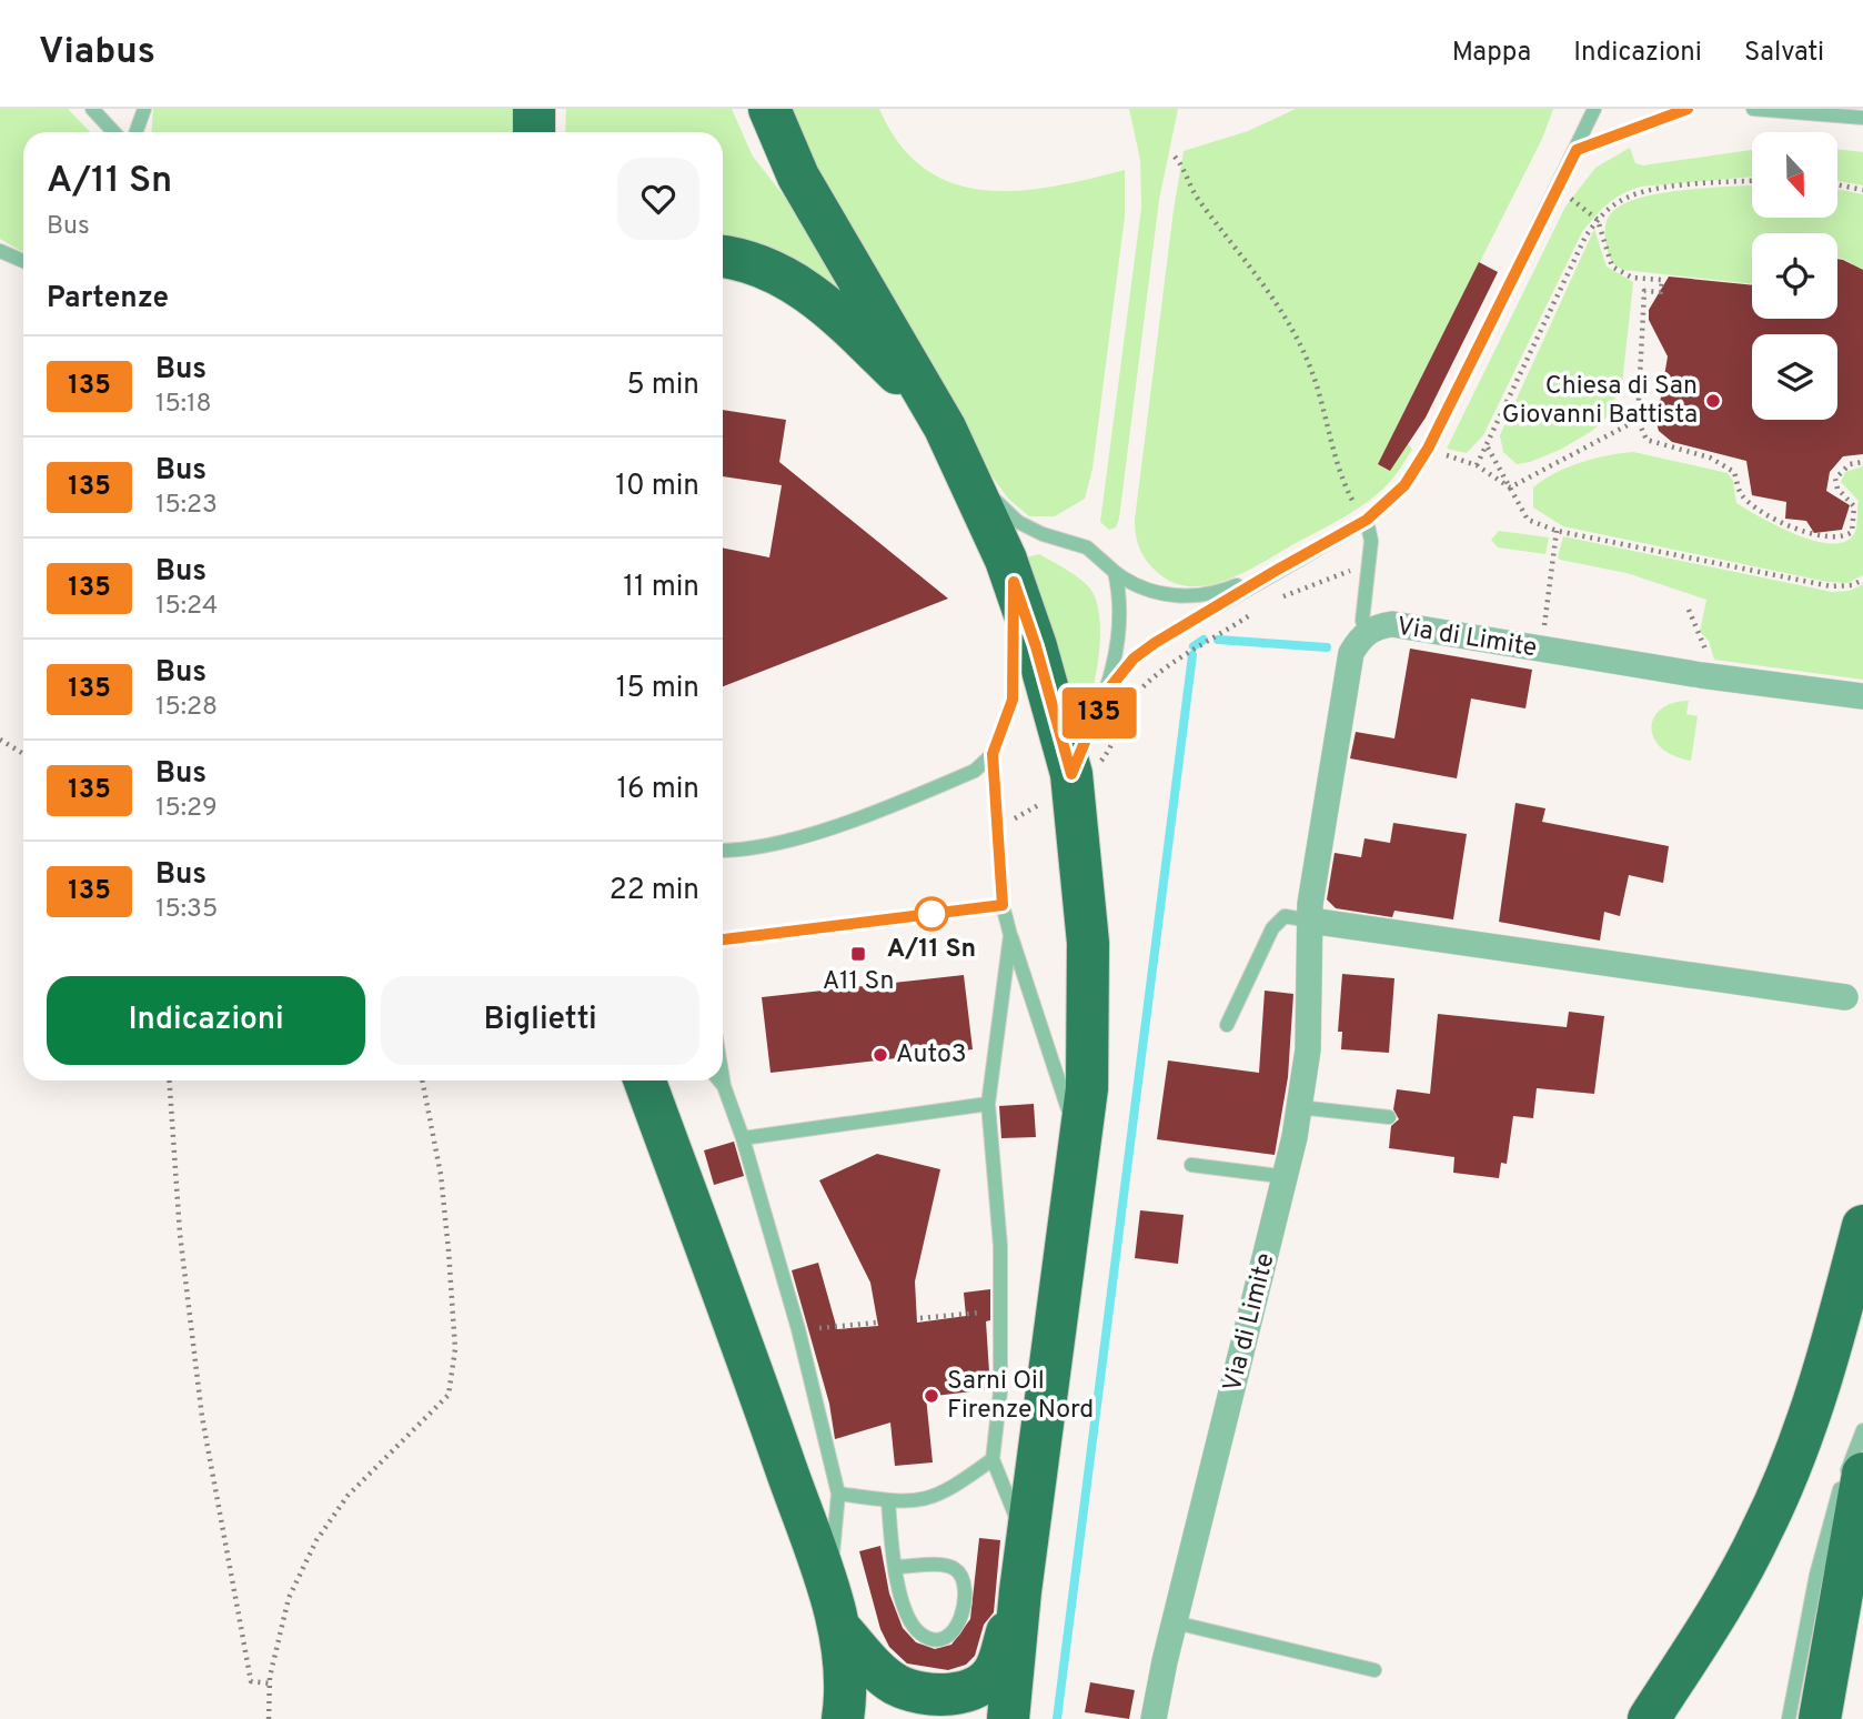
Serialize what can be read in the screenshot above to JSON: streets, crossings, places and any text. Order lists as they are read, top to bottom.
{
  "streets": {
    "street": ["Via di Limite"]
  },
  "places": {
    "other": [
      "Chiesa di San Giovanni Battista",
      "A/11 Sn",
      "Auto3",
      "Sarni Oil Firenze Nord"
    ],
    "transit": ["A11 Sn"]
  },
  "lines": ["bus line 135"],
  "north": "bottom",
  "page": {
    "header": "Viabus",
    "nav": ["Mappa", "Indicazioni", "Salvati"],
    "on_map": "135",
    "heading": [
      ["A/11 Sn", "Bus"],
      "Partenze"
    ],
    "list": [
      {
        "mark": "135",
        "name": "Bus",
        "note": "15:18",
        "value": "5 min"
      },
      {
        "mark": "135",
        "name": "Bus",
        "note": "15:23",
        "value": "10 min"
      },
      {
        "mark": "135",
        "name": "Bus",
        "note": "15:24",
        "value": "11 min"
      },
      {
        "mark": "135",
        "name": "Bus",
        "note": "15:28",
        "value": "15 min"
      },
      {
        "mark": "135",
        "name": "Bus",
        "note": "15:29",
        "value": "16 min"
      },
      {
        "mark": "135",
        "name": "Bus",
        "note": "15:35",
        "value": "22 min"
      }
    ],
    "buttons": ["Indicazioni", "Biglietti"]
  }
}
